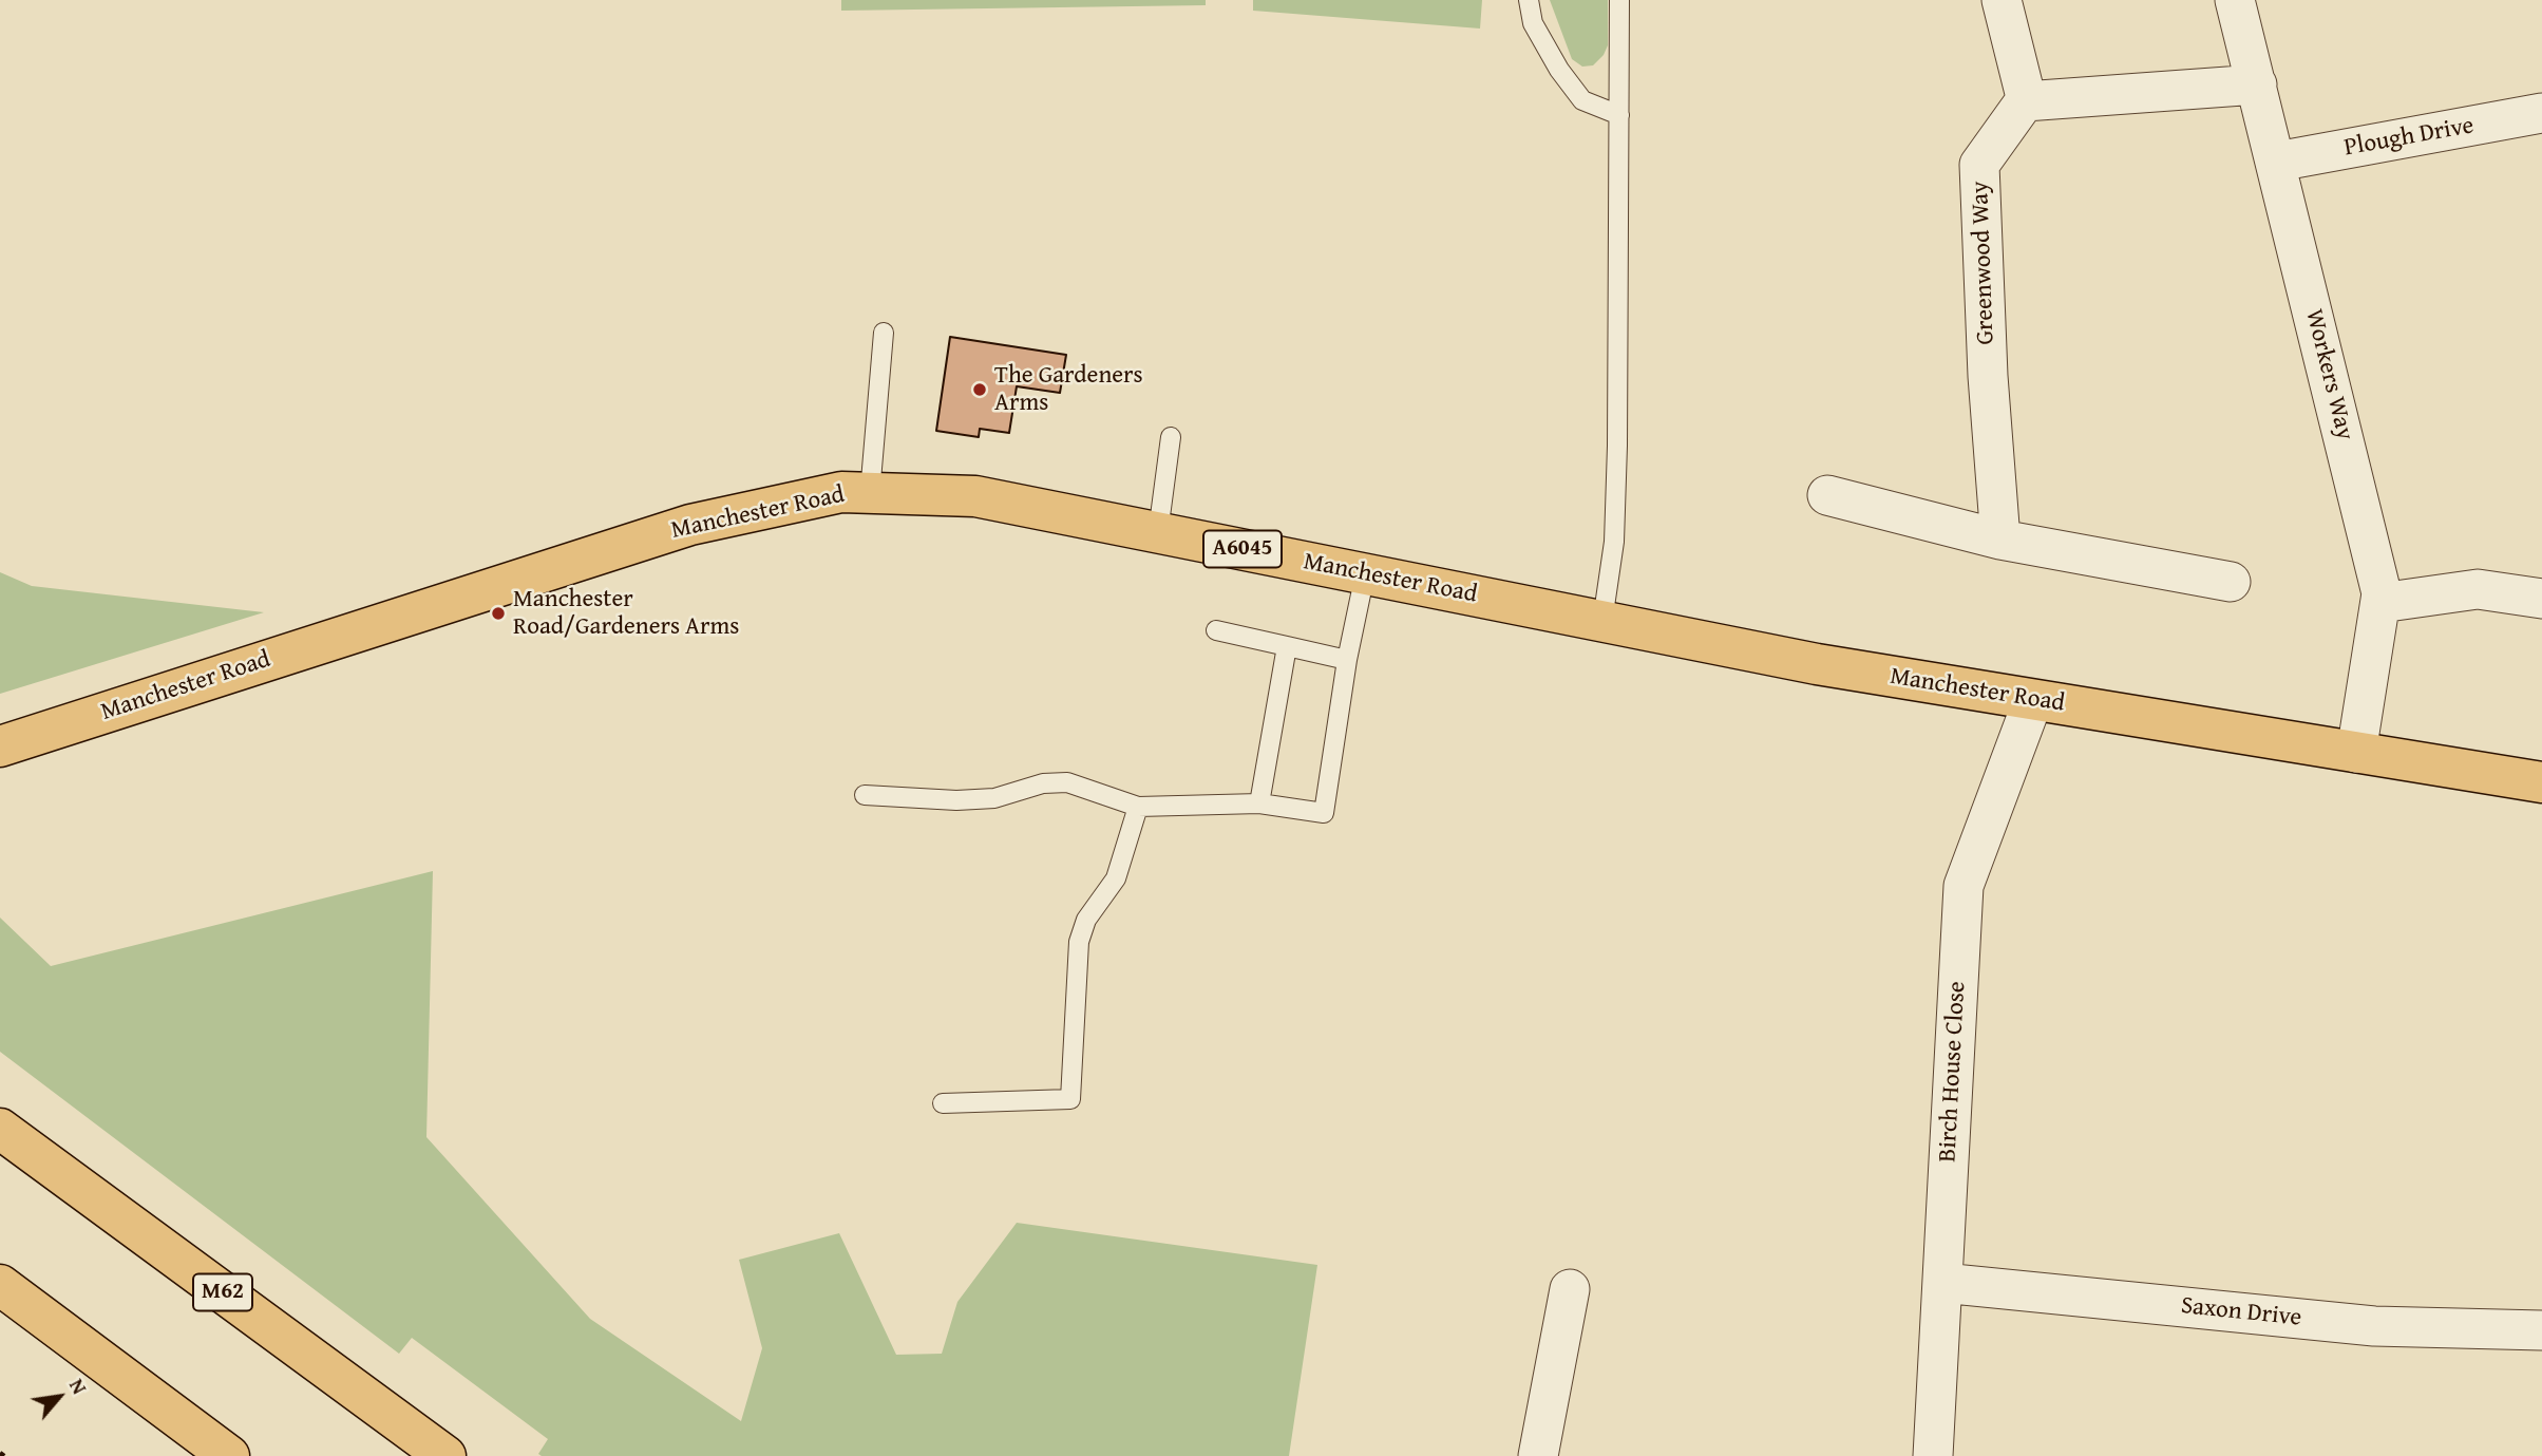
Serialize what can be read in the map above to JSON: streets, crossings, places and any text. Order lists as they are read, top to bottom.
{
  "streets": {
    "main road": ["Manchester Road", "A6045", "M62"],
    "street": [
      "Plough Drive",
      "Greenwood Way",
      "Workers Way",
      "Birch House Close",
      "Saxon Drive"
    ]
  },
  "crossings": [
    ["Plough Drive", "Workers Way"],
    ["Workers Way", "Manchester Road"],
    ["Manchester Road", "Birch House Close"],
    ["Birch House Close", "Saxon Drive"]
  ],
  "places": ["The Gardeners Arms", "Manchester Road/Gardeners Arms"],
  "north": "top right"
}
